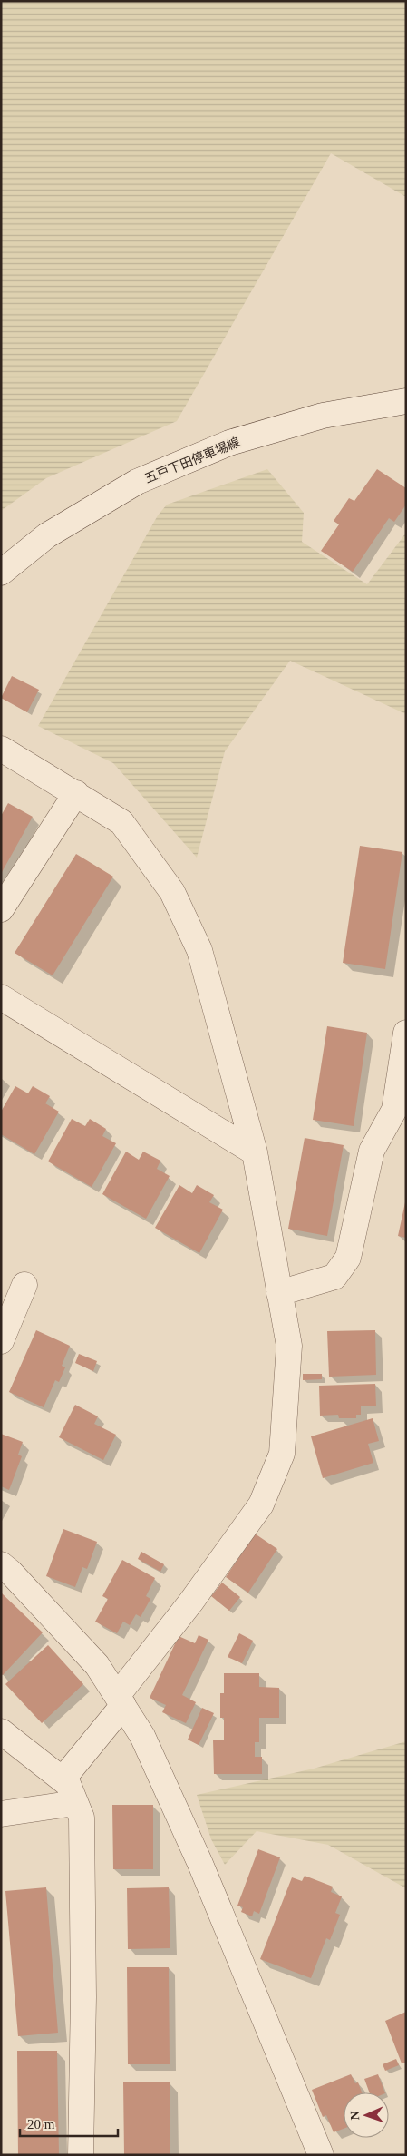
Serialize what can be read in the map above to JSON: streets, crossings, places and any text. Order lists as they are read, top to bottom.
{
  "streets": {
    "street": ["五戸下田停車場線"]
  },
  "scale_bar": "20 m",
  "north": "left"
}
